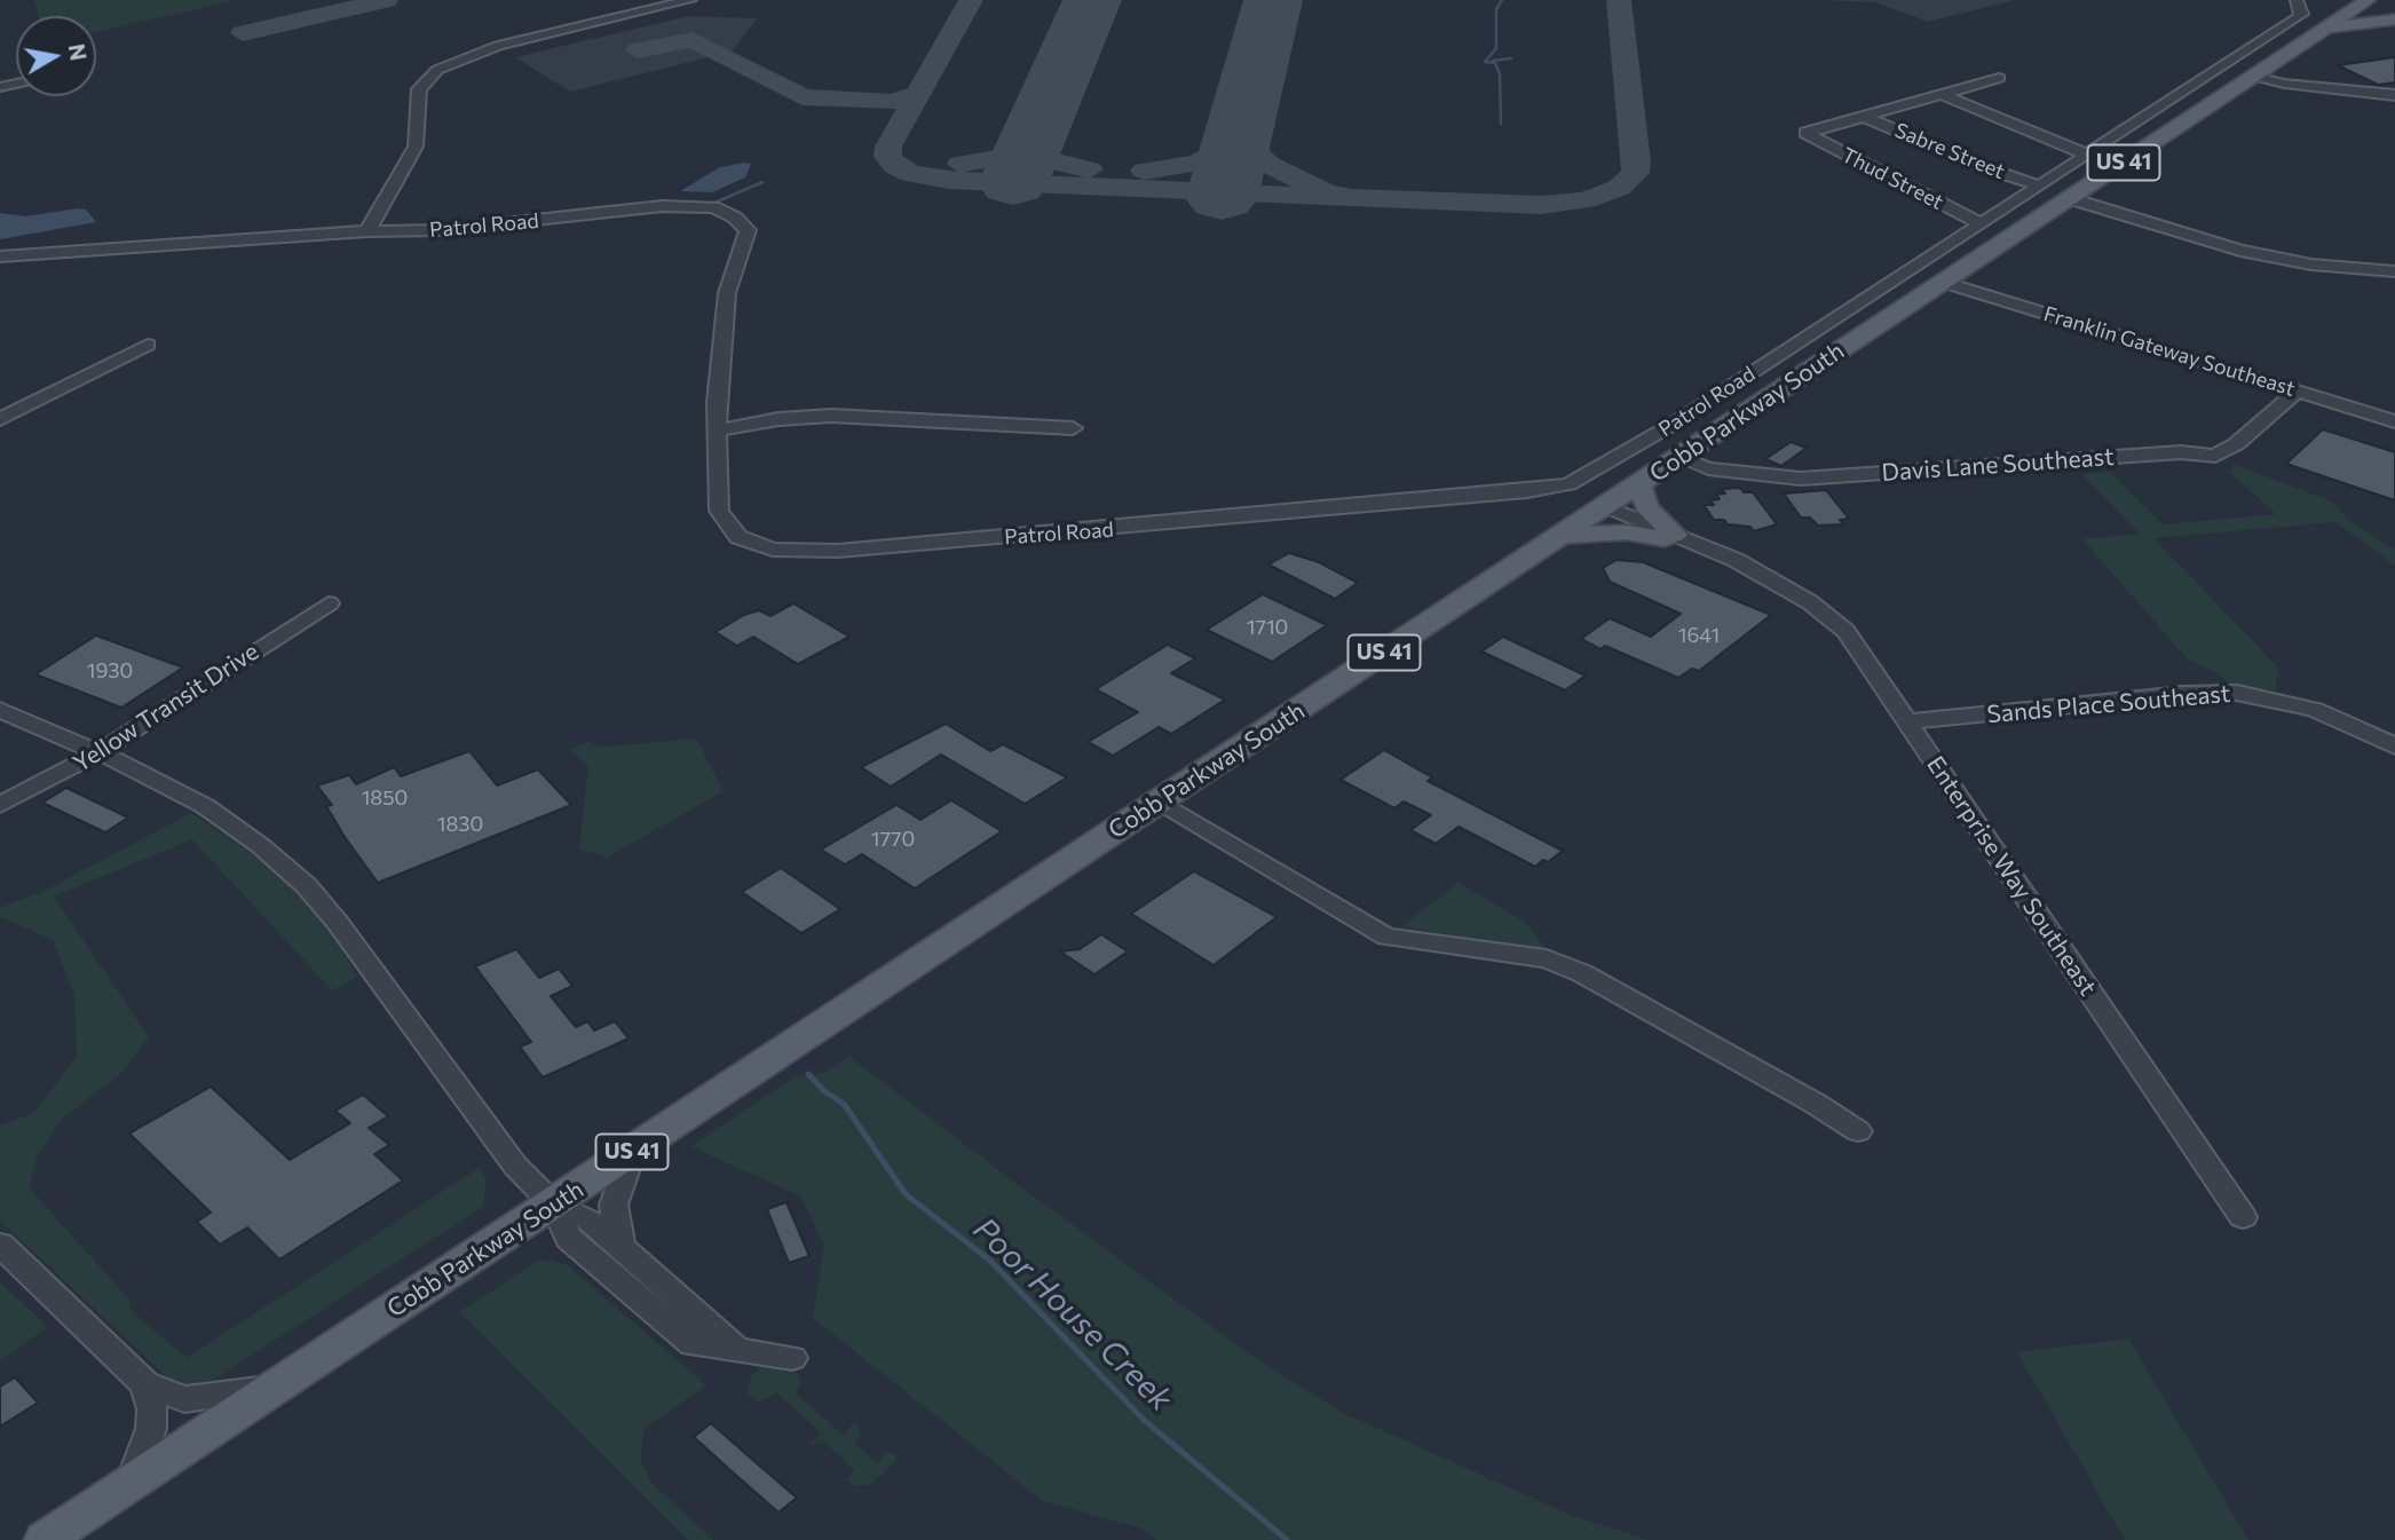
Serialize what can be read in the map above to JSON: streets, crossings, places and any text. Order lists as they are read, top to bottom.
{
  "streets": {
    "main road": ["US 41", "Cobb Parkway South"],
    "street": [
      "Sabre Street",
      "Thud Street",
      "Patrol Road",
      "Franklin Gateway Southeast",
      "Davis Lane Southeast",
      "Sands Place Southeast",
      "Yellow Transit Drive",
      "Enterprise Way Southeast"
    ]
  },
  "crossings": [
    ["Sabre Street", "Thud Street"],
    ["Sabre Street", "Patrol Road"],
    ["Thud Street", "Patrol Road"],
    ["Franklin Gateway Southeast", "Cobb Parkway South"],
    ["Franklin Gateway Southeast", "Davis Lane Southeast"],
    ["Cobb Parkway South", "Davis Lane Southeast"],
    ["Cobb Parkway South", "Enterprise Way Southeast"],
    ["Sands Place Southeast", "Enterprise Way Southeast"]
  ],
  "water": ["Poor House Creek"],
  "house_numbers": [
    "1710",
    "1641",
    "1930",
    "1850",
    "1830",
    "1770"
  ],
  "north": "right"
}
